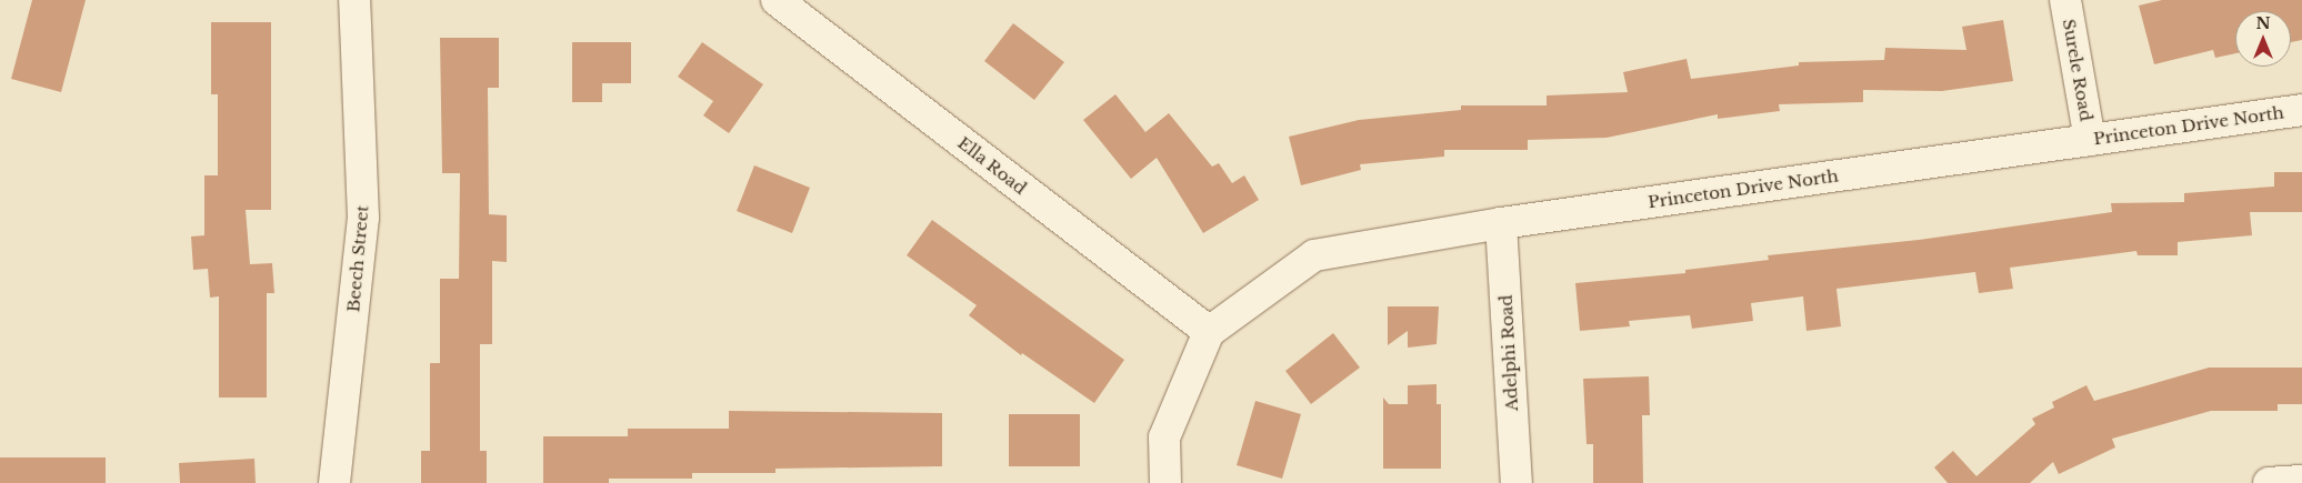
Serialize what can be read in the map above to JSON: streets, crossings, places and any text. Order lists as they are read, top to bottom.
{
  "streets": {
    "street": [
      "Surele Road",
      "Princeton Drive North",
      "Ella Road",
      "Beech Street",
      "Adelphi Road"
    ]
  },
  "crossings": [
    ["Surele Road", "Princeton Drive North"],
    ["Princeton Drive North", "Ella Road"],
    ["Princeton Drive North", "Adelphi Road"]
  ],
  "north": "top"
}
